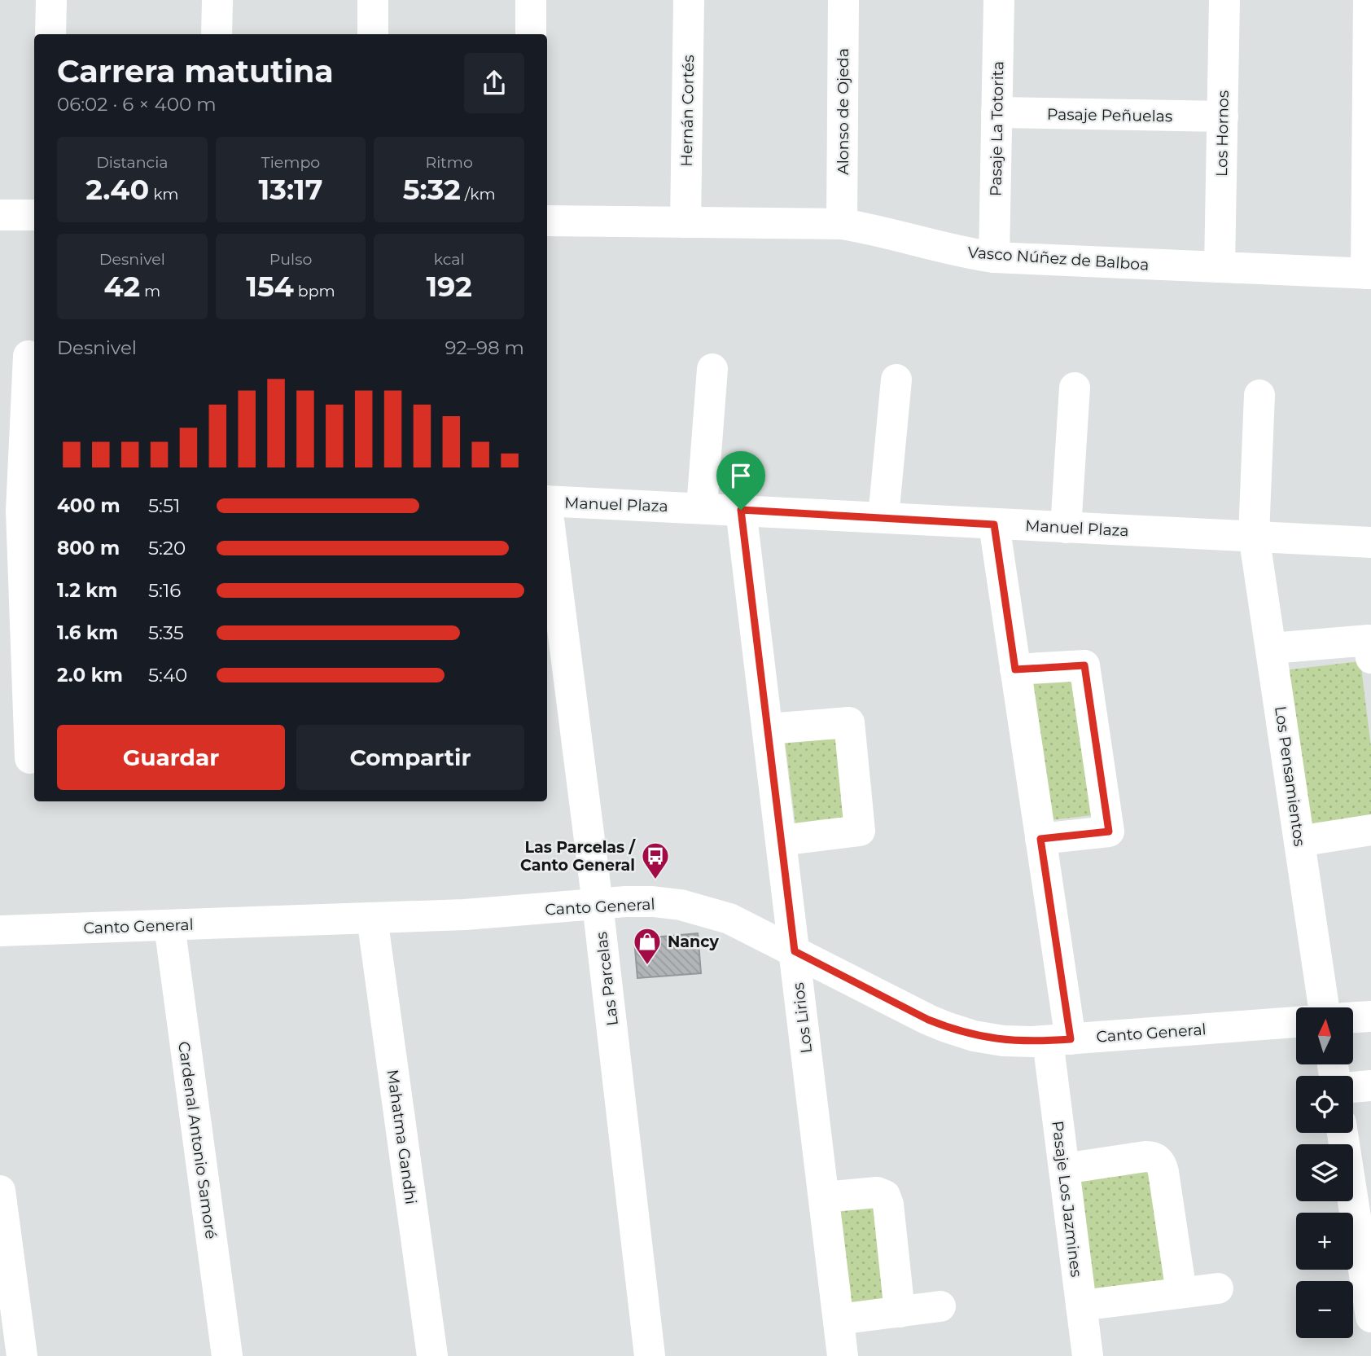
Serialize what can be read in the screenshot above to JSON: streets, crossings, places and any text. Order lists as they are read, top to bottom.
{
  "streets": {
    "street": [
      "Hernán Cortés",
      "Alonso de Ojeda",
      "Pasaje Peñuelas",
      "Pasaje La Totorita",
      "Los Hornos",
      "Vasco Núñez de Balboa",
      "Manuel Plaza",
      "Los Pensamientos",
      "Canto General",
      "Las Parcelas",
      "Los Lirios",
      "Mahatma Gandhi",
      "Cardenal Antonio Samoré",
      "Pasaje Los Jazmines"
    ]
  },
  "crossings": [
    ["Hernán Cortés", "Vasco Núñez de Balboa"],
    ["Alonso de Ojeda", "Vasco Núñez de Balboa"],
    ["Pasaje Peñuelas", "Pasaje La Totorita"],
    ["Pasaje Peñuelas", "Los Hornos"],
    ["Pasaje La Totorita", "Vasco Núñez de Balboa"],
    ["Los Hornos", "Vasco Núñez de Balboa"],
    ["Manuel Plaza", "Los Pensamientos"],
    ["Manuel Plaza", "Los Lirios"],
    ["Manuel Plaza", "Pasaje Los Jazmines"],
    ["Canto General", "Las Parcelas"],
    ["Canto General", "Los Lirios"],
    ["Canto General", "Mahatma Gandhi"],
    ["Canto General", "Cardenal Antonio Samoré"],
    ["Canto General", "Pasaje Los Jazmines"]
  ],
  "places": {
    "bus stop": ["Las Parcelas / Canto General"],
    "shop": ["Nancy"]
  },
  "north": "top",
  "page": {
    "heading": ["Carrera matutina", "06:02 · 6 × 400 m"],
    "stats": [
      ["Distancia", "2.40 km"],
      ["Tiempo", "13:17"],
      ["Ritmo", "5:32 /km"],
      ["Desnivel", "42 m"],
      ["Pulso", "154 bpm"],
      ["kcal", "192"]
    ],
    "chart": ["Desnivel", "92–98 m"],
    "list": [
      {
        "name": "400 m",
        "note": "5:51"
      },
      {
        "name": "800 m",
        "note": "5:20"
      },
      {
        "name": "1.2 km",
        "note": "5:16"
      },
      {
        "name": "1.6 km",
        "note": "5:35"
      },
      {
        "name": "2.0 km",
        "note": "5:40"
      }
    ],
    "buttons": ["Guardar", "Compartir"],
    "map_buttons": ["+", "−"]
  }
}
